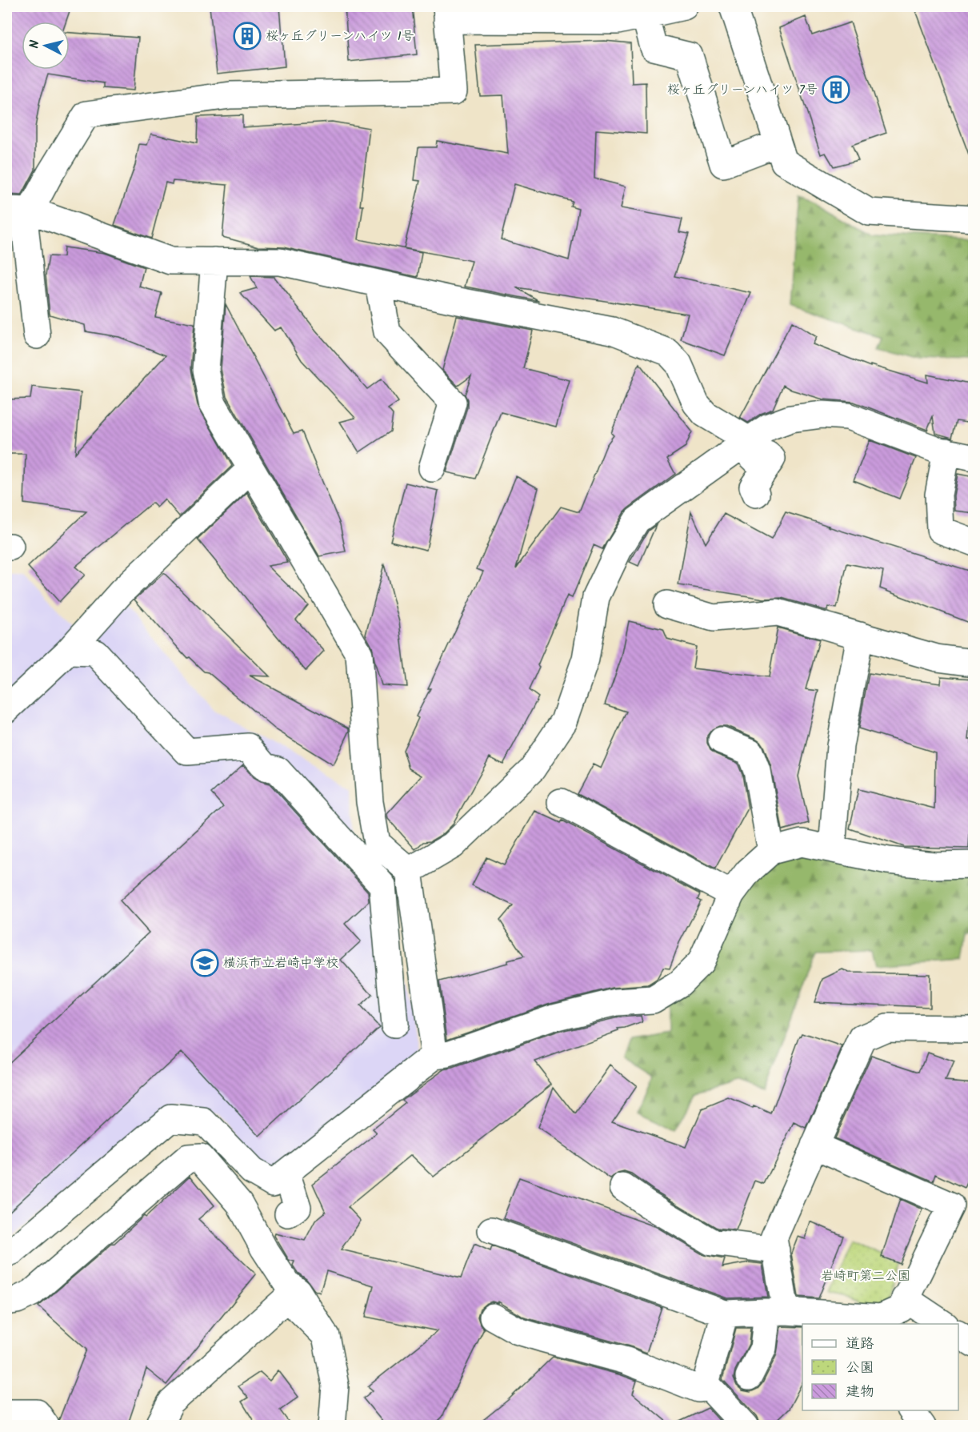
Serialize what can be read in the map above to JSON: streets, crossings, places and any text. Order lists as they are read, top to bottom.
{
  "parks": ["岩崎町第二公園"],
  "places": {
    "building": ["桜ヶ丘グリーンハイツ 1号", "桜ヶ丘グリーンハイツ 7号"],
    "school or university": ["横浜市立岩崎中学校"]
  },
  "legend": ["道路", "公園", "建物"],
  "north": "left"
}
